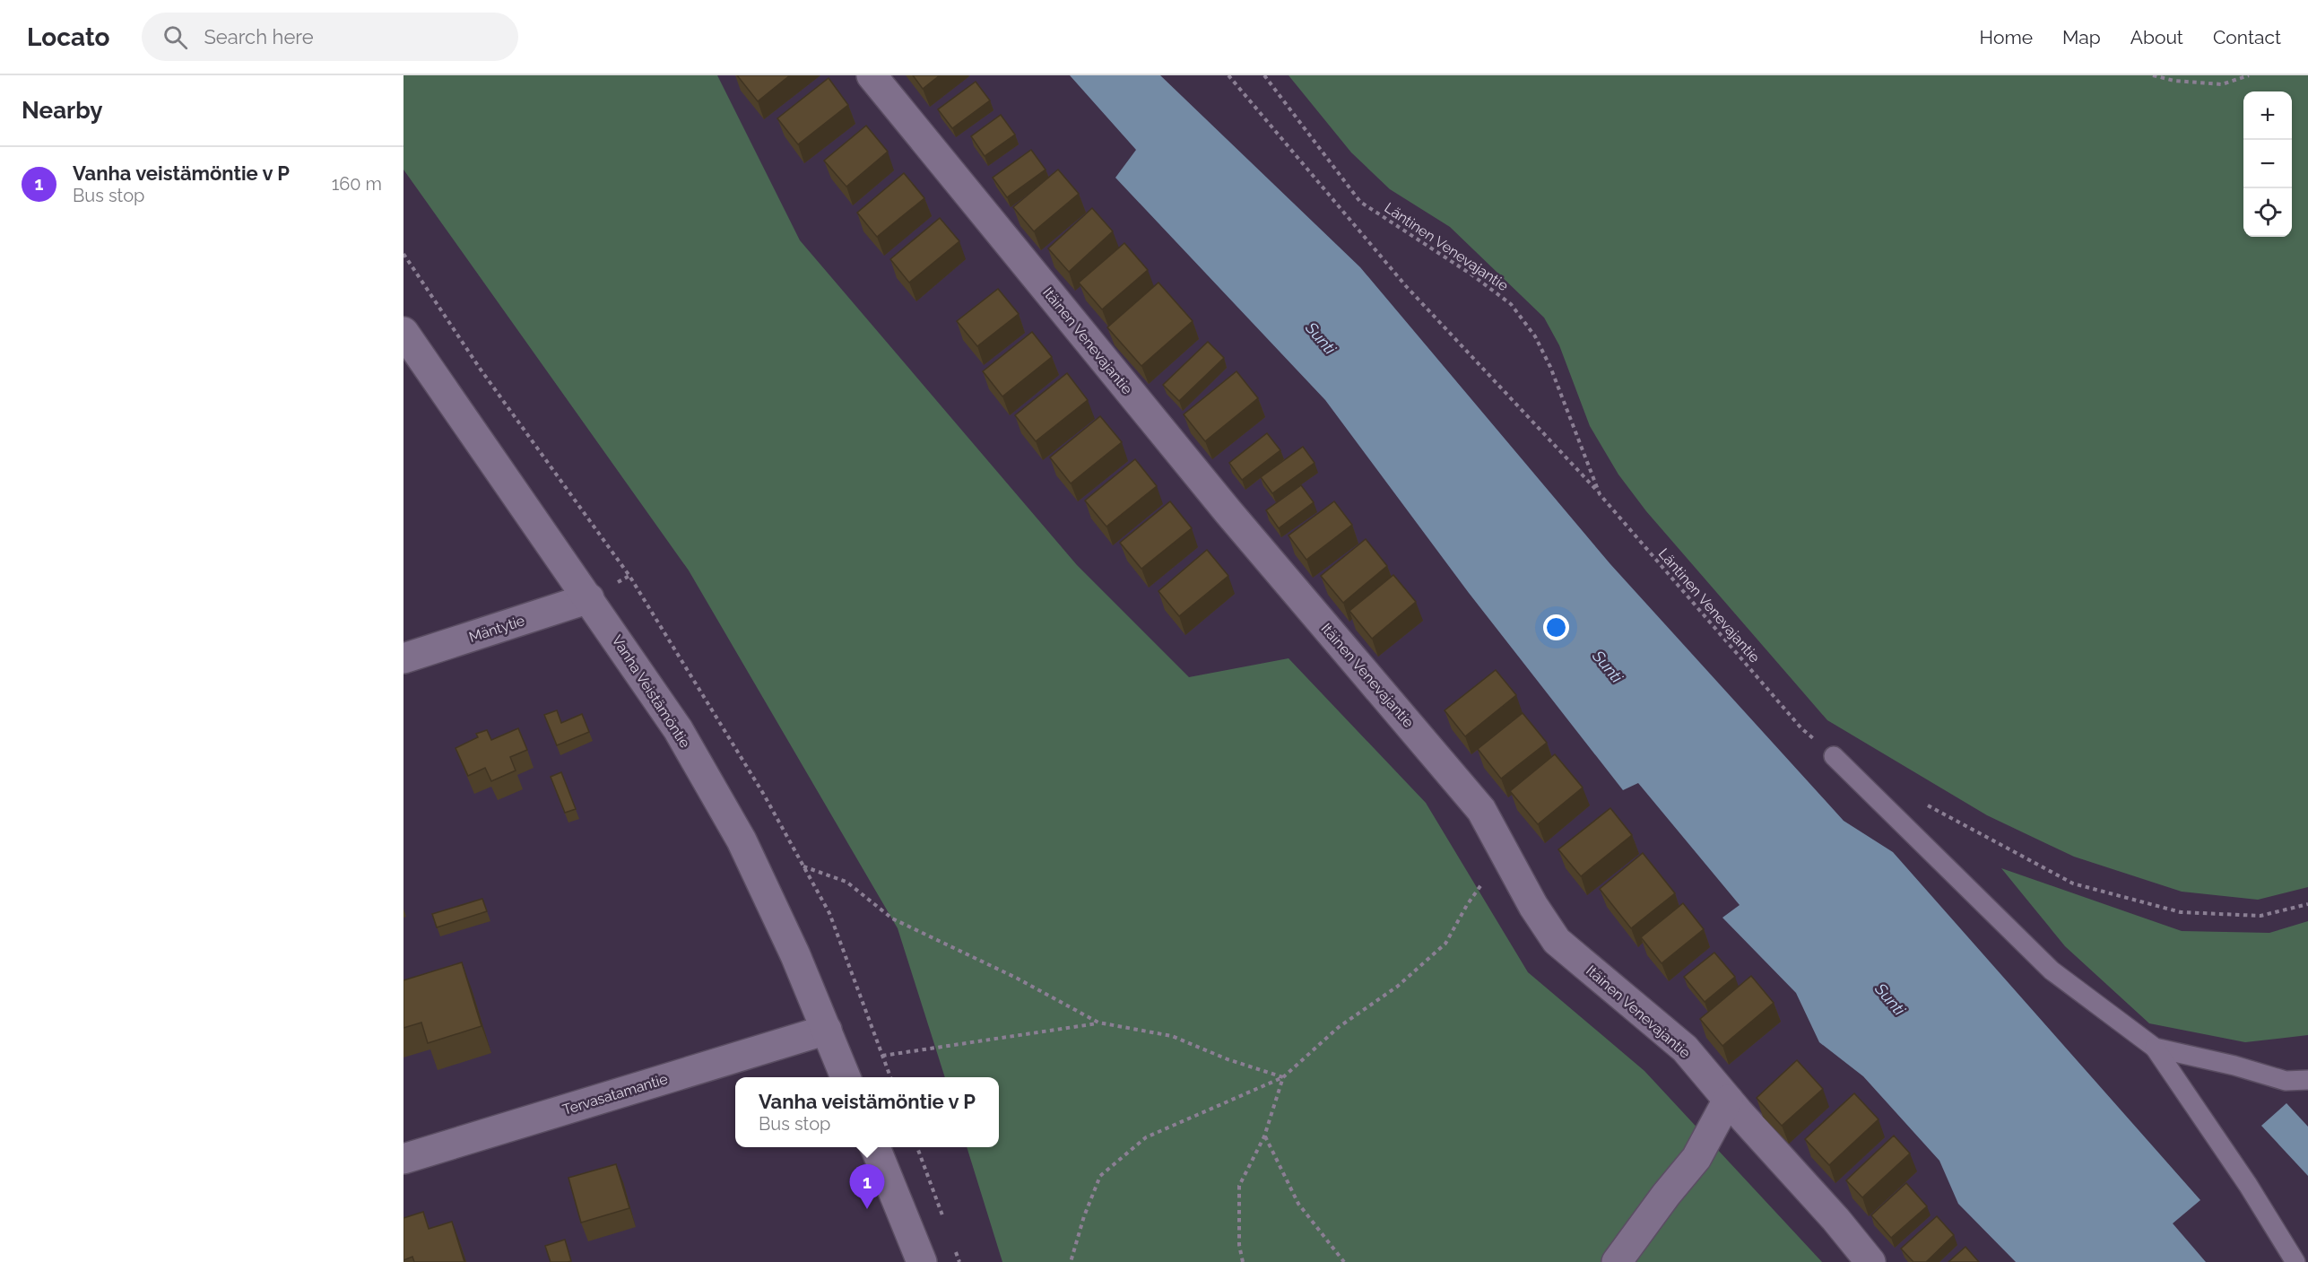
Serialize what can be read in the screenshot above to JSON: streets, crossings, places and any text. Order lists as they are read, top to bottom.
{
  "streets": {
    "street": [
      "Itäinen Venevajantie",
      "Mäntytie",
      "Vanha Veistämöntie",
      "Tervasatamantie"
    ],
    "path": ["Läntinen Venevajantie"]
  },
  "crossings": [
    ["Mäntytie", "Vanha Veistämöntie"],
    ["Vanha Veistämöntie", "Tervasatamantie"]
  ],
  "water": ["Sunti"],
  "page": {
    "header": "Locato",
    "search": "Search here",
    "nav": [
      "Home",
      "Map",
      "About",
      "Contact"
    ],
    "heading": "Nearby",
    "map_buttons": ["+", "−"],
    "list": [
      {
        "mark": "1",
        "name": "Vanha veistämöntie v P",
        "note": "Bus stop",
        "value": "160 m"
      }
    ],
    "popup": ["Vanha veistämöntie v P", "Bus stop"],
    "pins": "1"
  }
}
